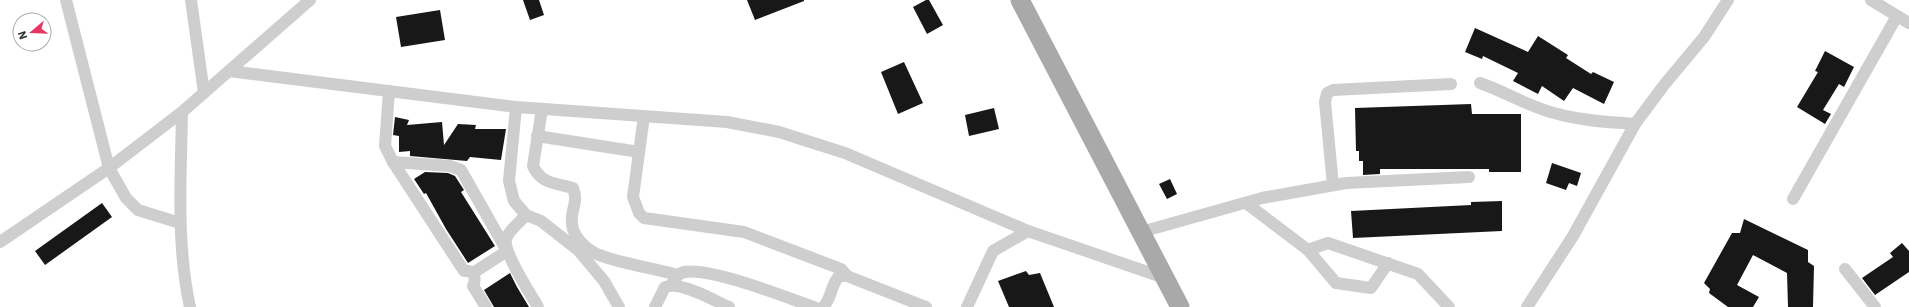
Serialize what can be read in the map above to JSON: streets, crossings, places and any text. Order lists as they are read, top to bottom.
{
  "north": "left"
}
